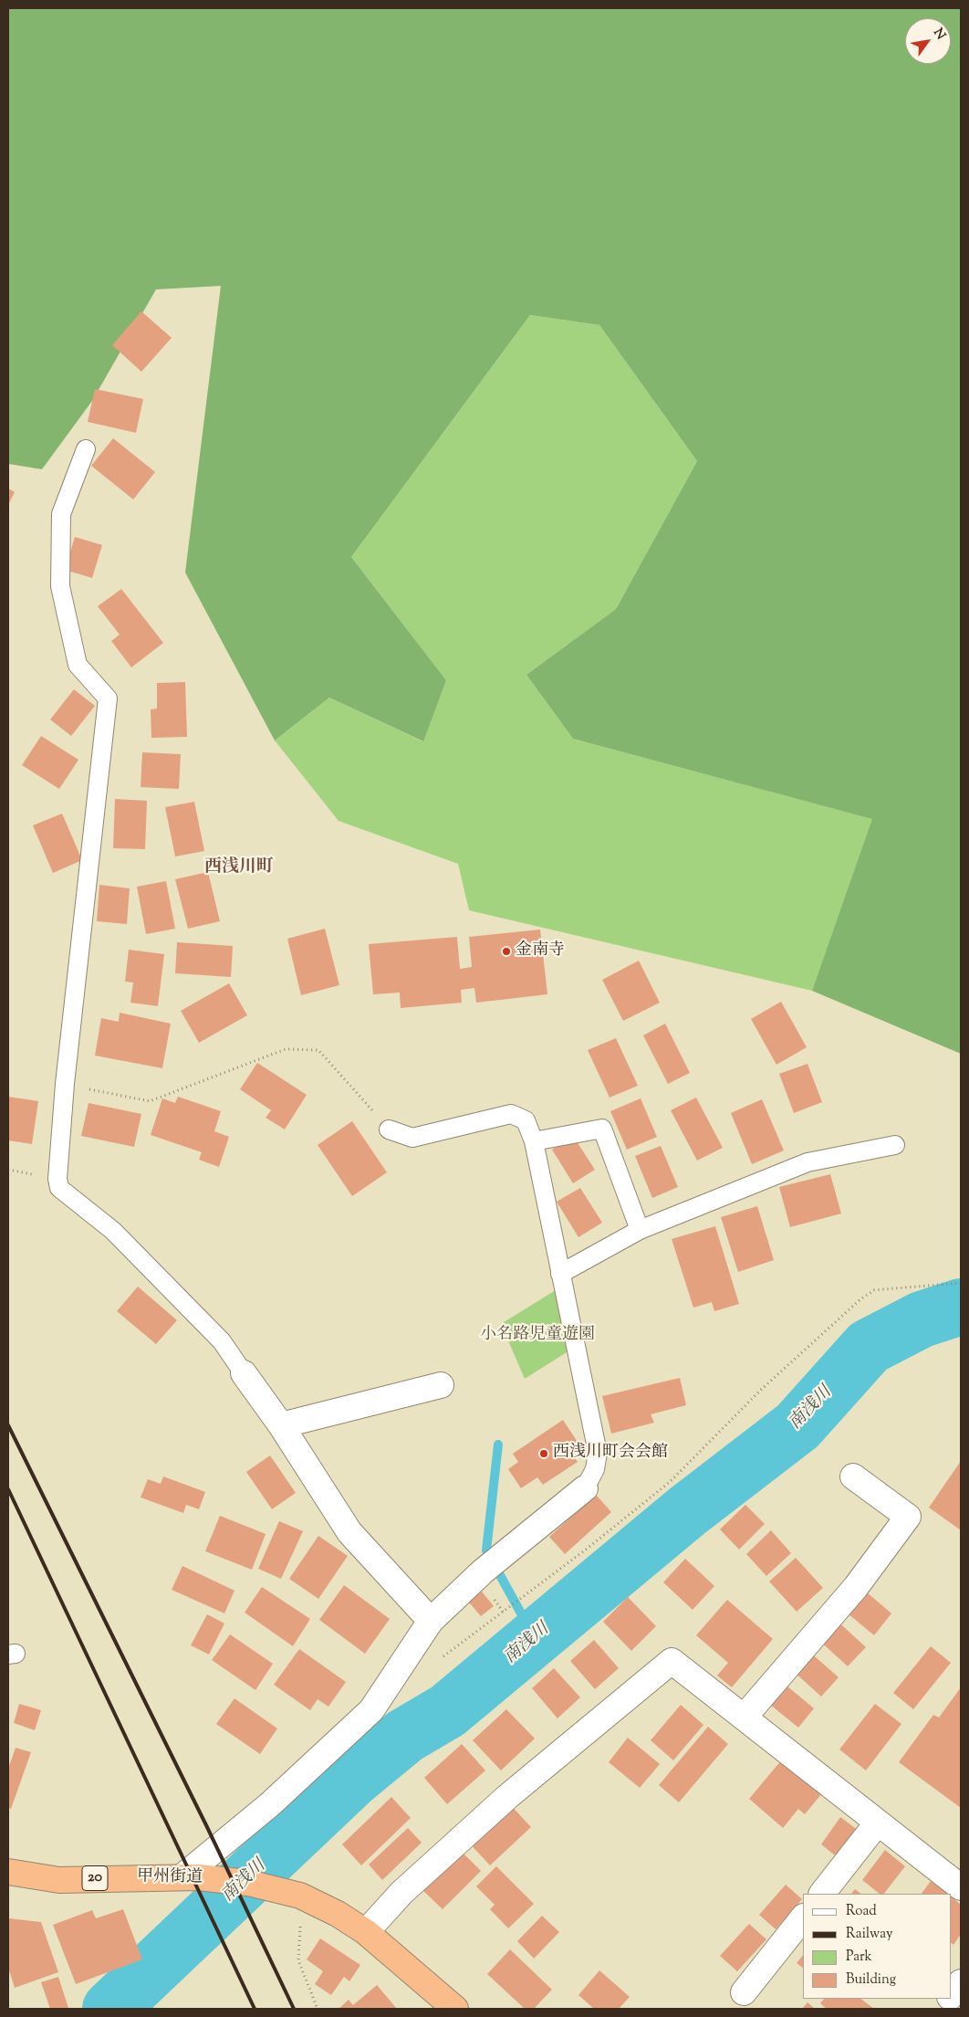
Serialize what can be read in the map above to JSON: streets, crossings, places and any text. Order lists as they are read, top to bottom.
{
  "streets": {
    "highway": ["20", "甲州街道"]
  },
  "districts": ["西浅川町"],
  "water": ["南浅川"],
  "parks": ["小名路児童遊園"],
  "places": ["金南寺", "西浅川町会会館"],
  "legend": [
    "Road",
    "Railway",
    "Park",
    "Building"
  ],
  "north": "top right"
}
